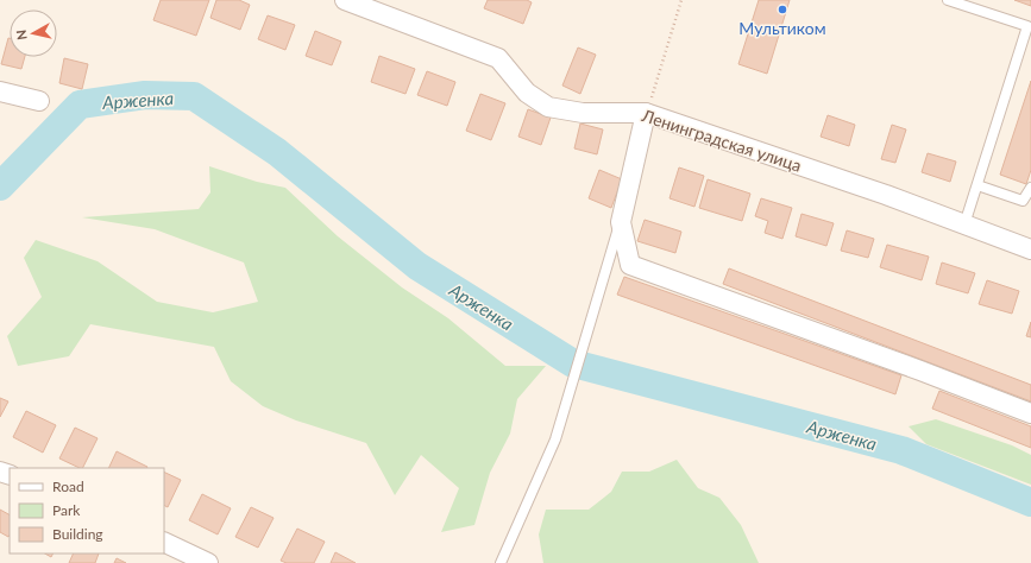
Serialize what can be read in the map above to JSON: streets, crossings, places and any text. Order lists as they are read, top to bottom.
{
  "streets": {
    "street": ["Ленинградская улица"]
  },
  "water": ["Арженка"],
  "places": ["Мультиком"],
  "legend": ["Road", "Park", "Building"],
  "north": "left"
}
